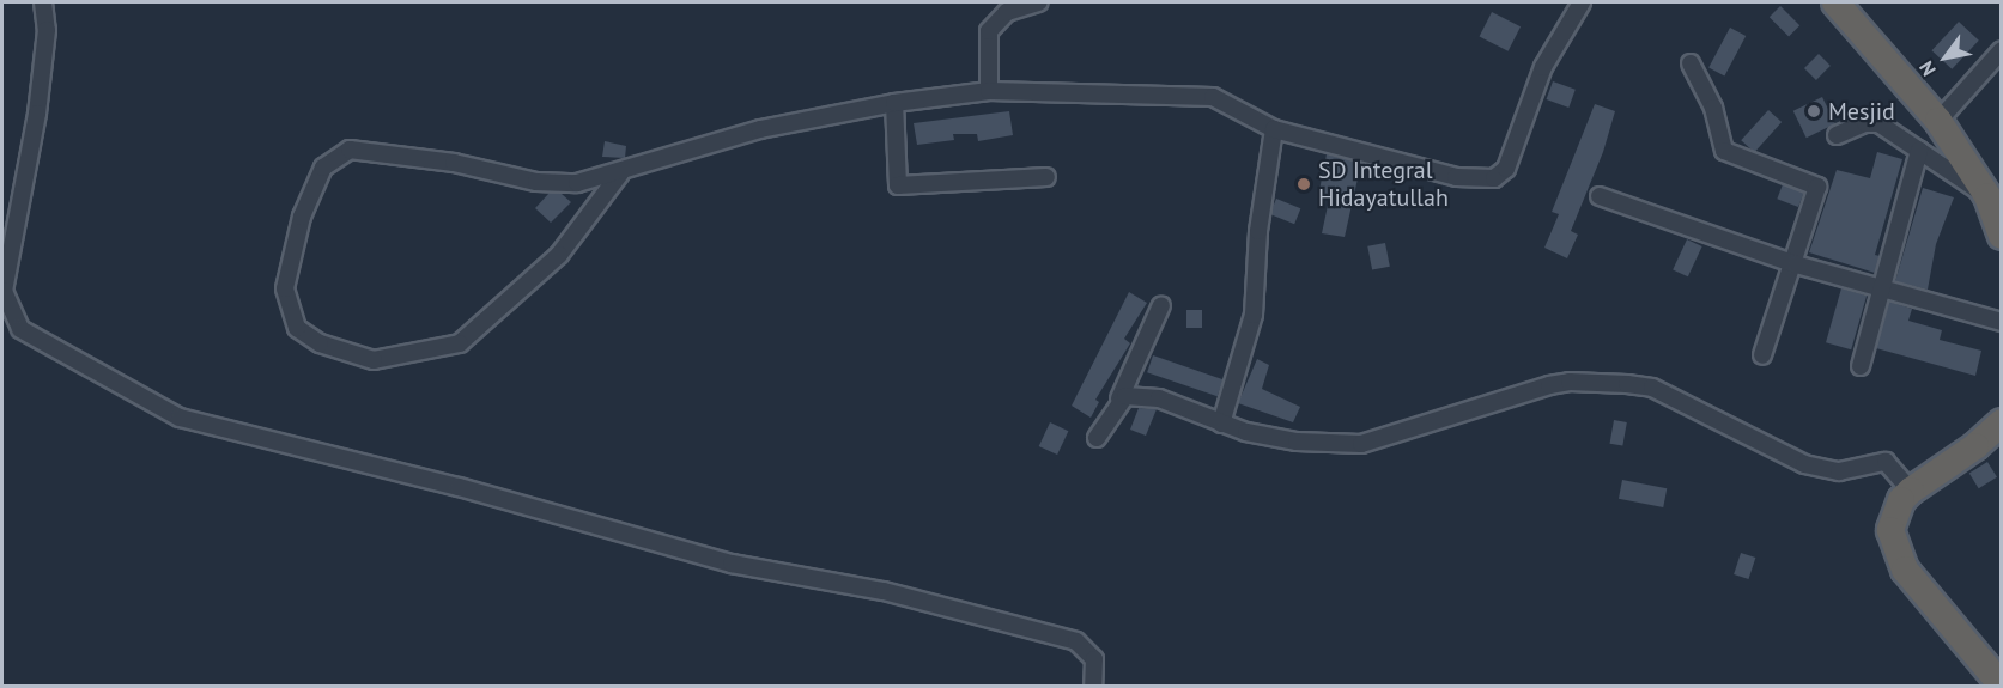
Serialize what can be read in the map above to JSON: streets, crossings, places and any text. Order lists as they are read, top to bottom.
{
  "places": ["Mesjid", "SD Integral Hidayatullah"],
  "north": "bottom left"
}
